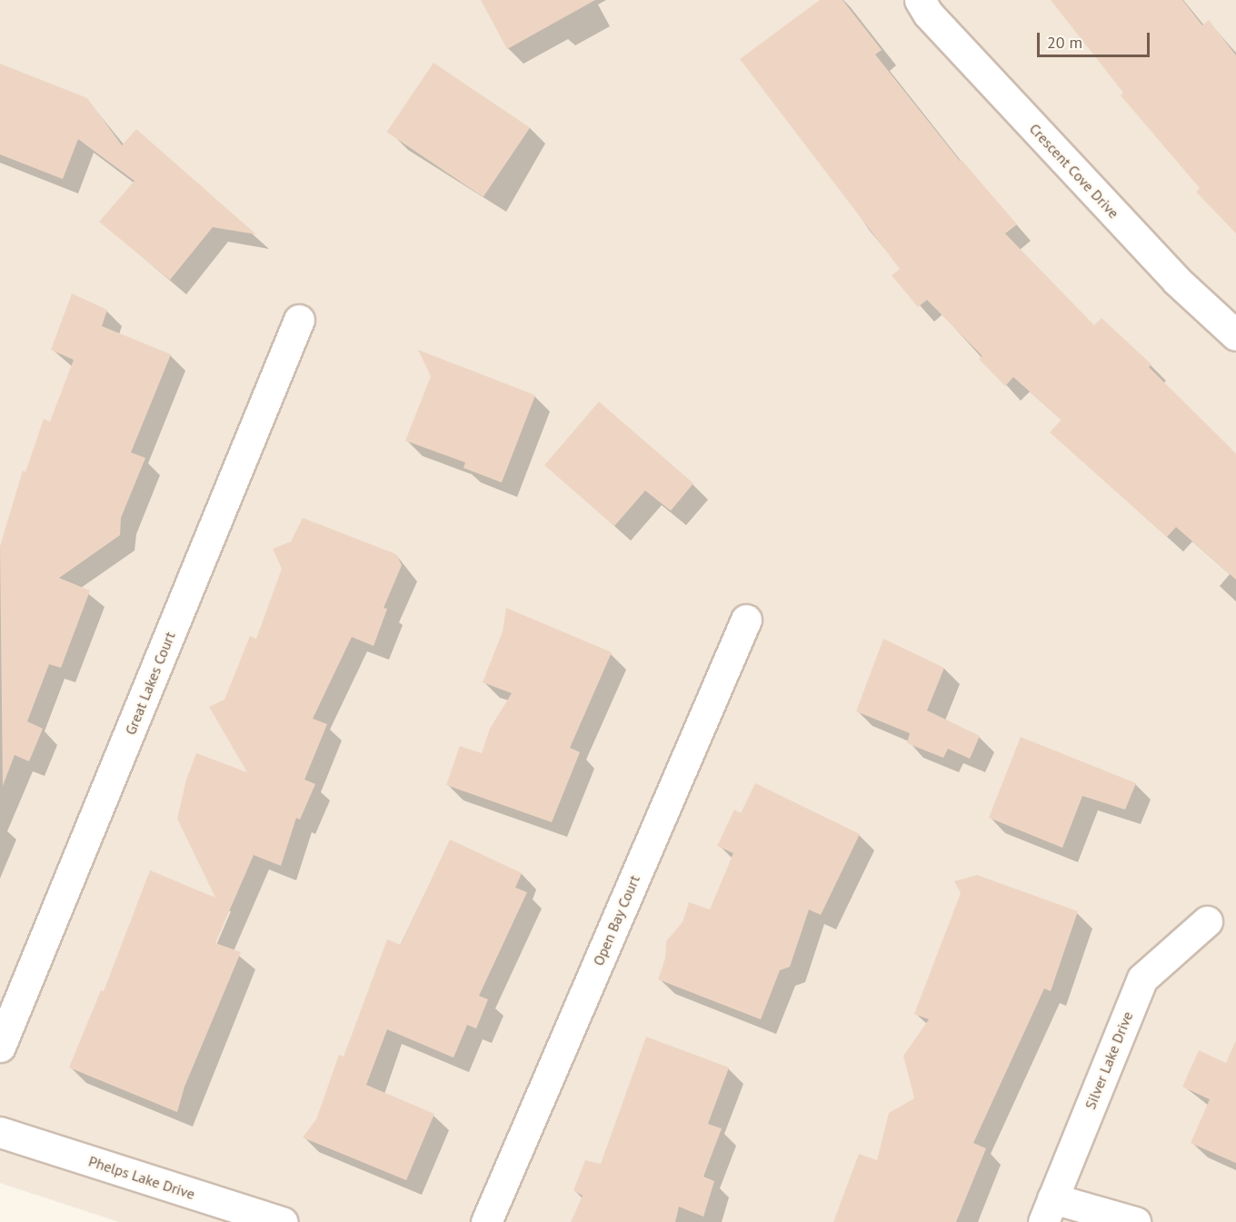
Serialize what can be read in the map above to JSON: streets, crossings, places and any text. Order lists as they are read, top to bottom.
{
  "streets": {
    "street": [
      "Crescent Cove Drive",
      "Great Lakes Court",
      "Open Bay Court",
      "Silver Lake Drive",
      "Phelps Lake Drive"
    ]
  },
  "scale_bar": "20 m"
}
